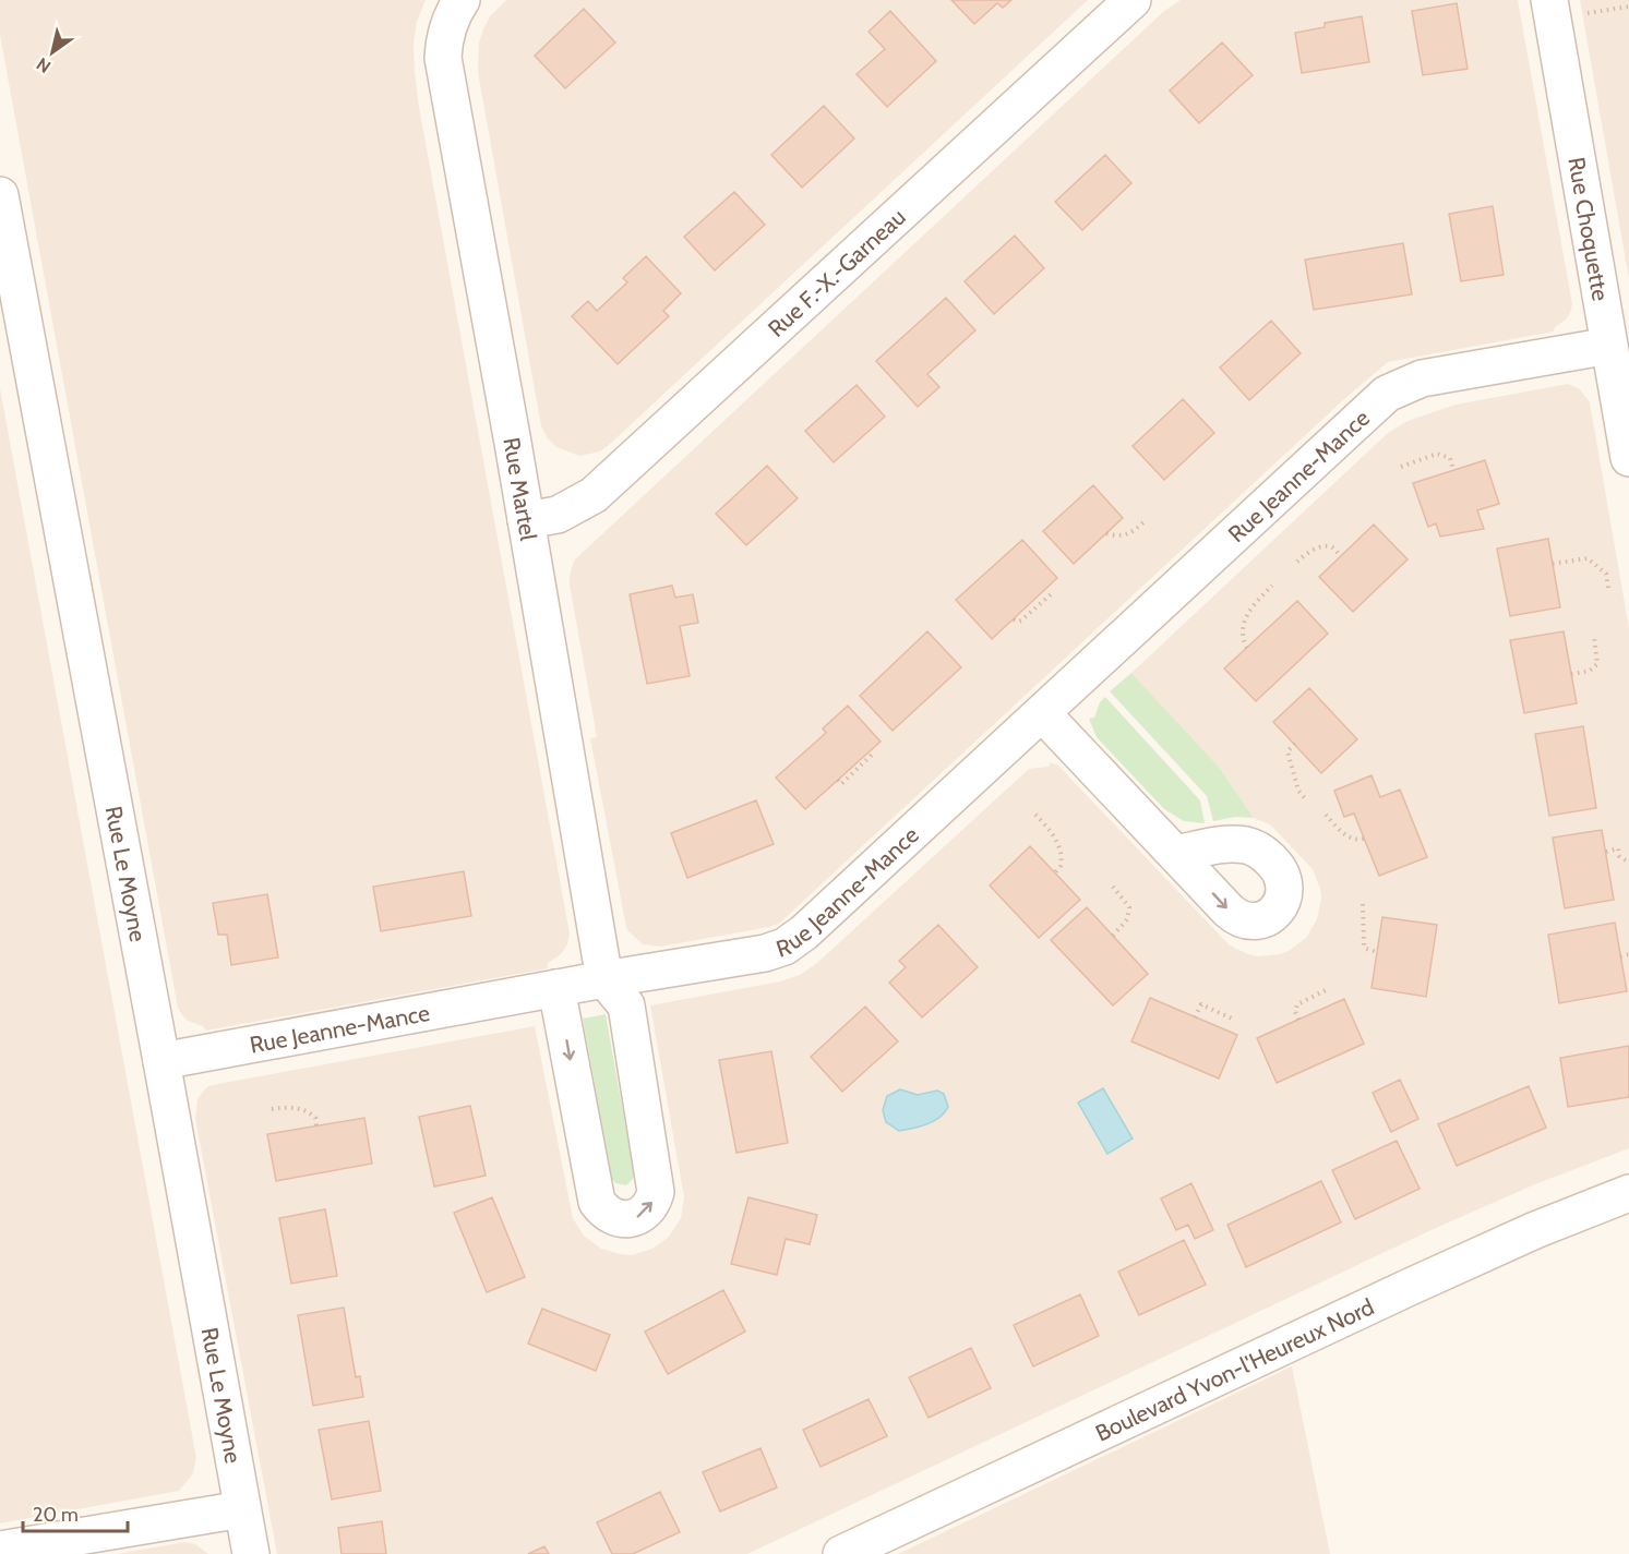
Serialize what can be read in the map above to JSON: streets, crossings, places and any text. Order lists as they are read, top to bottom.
{
  "streets": {
    "street": [
      "Rue Choquette",
      "Rue F.-X.-Garneau",
      "Rue Jeanne-Mance",
      "Rue Martel",
      "Rue Le Moyne",
      "Boulevard Yvon-l'Heureux Nord"
    ]
  },
  "crossings": [
    ["Rue Choquette", "Rue Jeanne-Mance"],
    ["Rue F.-X.-Garneau", "Rue Martel"],
    ["Rue Jeanne-Mance", "Rue Martel"],
    ["Rue Jeanne-Mance", "Rue Le Moyne"]
  ],
  "scale_bar": "20 m",
  "north": "bottom left"
}
